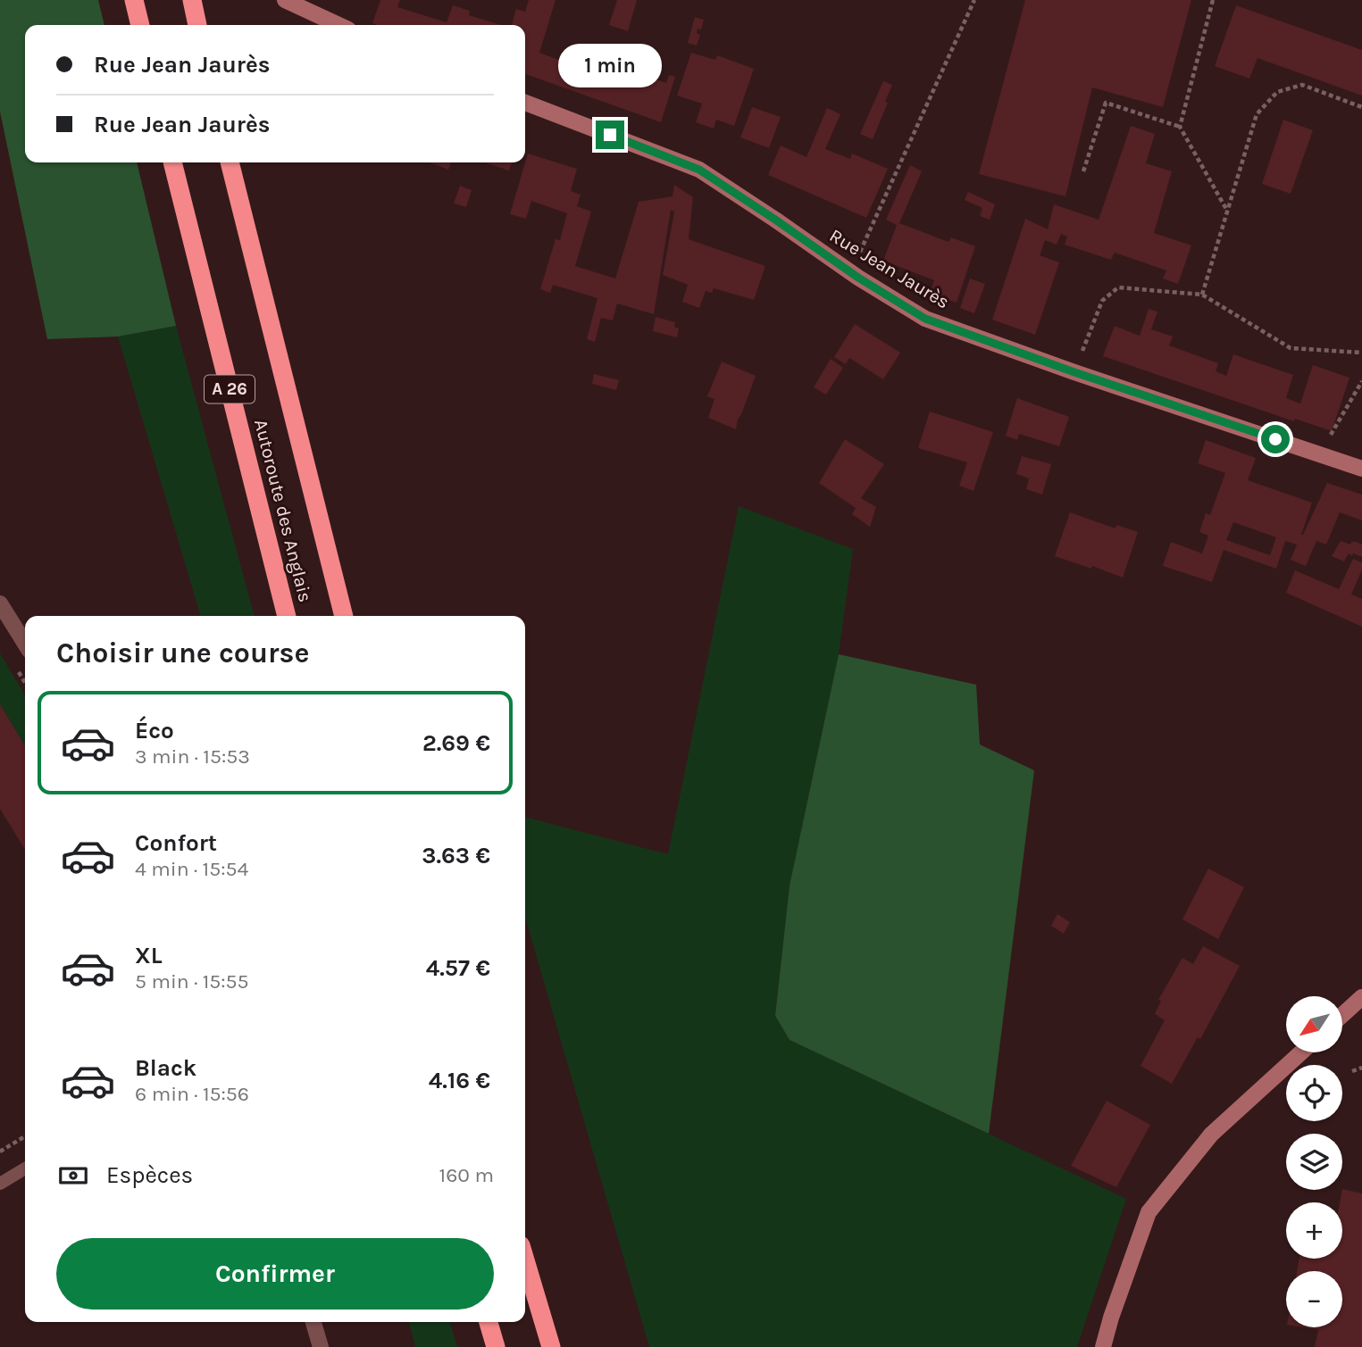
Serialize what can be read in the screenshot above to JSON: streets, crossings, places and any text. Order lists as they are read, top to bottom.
{
  "streets": {
    "highway": ["A 26", "Autoroute des Anglais"],
    "street": ["Rue Jean Jaurès"]
  },
  "north": "bottom left",
  "page": {
    "banner": ["Rue Jean Jaurès", "Rue Jean Jaurès"],
    "bubble": "1 min",
    "heading": "Choisir une course",
    "list": [
      {
        "name": "Éco",
        "note": "3 min · 15:53",
        "value": "2.69 €"
      },
      {
        "name": "Confort",
        "note": "4 min · 15:54",
        "value": "3.63 €"
      },
      {
        "name": "XL",
        "note": "5 min · 15:55",
        "value": "4.57 €"
      },
      {
        "name": "Black",
        "note": "6 min · 15:56",
        "value": "4.16 €"
      }
    ],
    "map_buttons": ["+", "−"],
    "pay": ["Espèces", "160 m"],
    "buttons": "Confirmer"
  }
}
